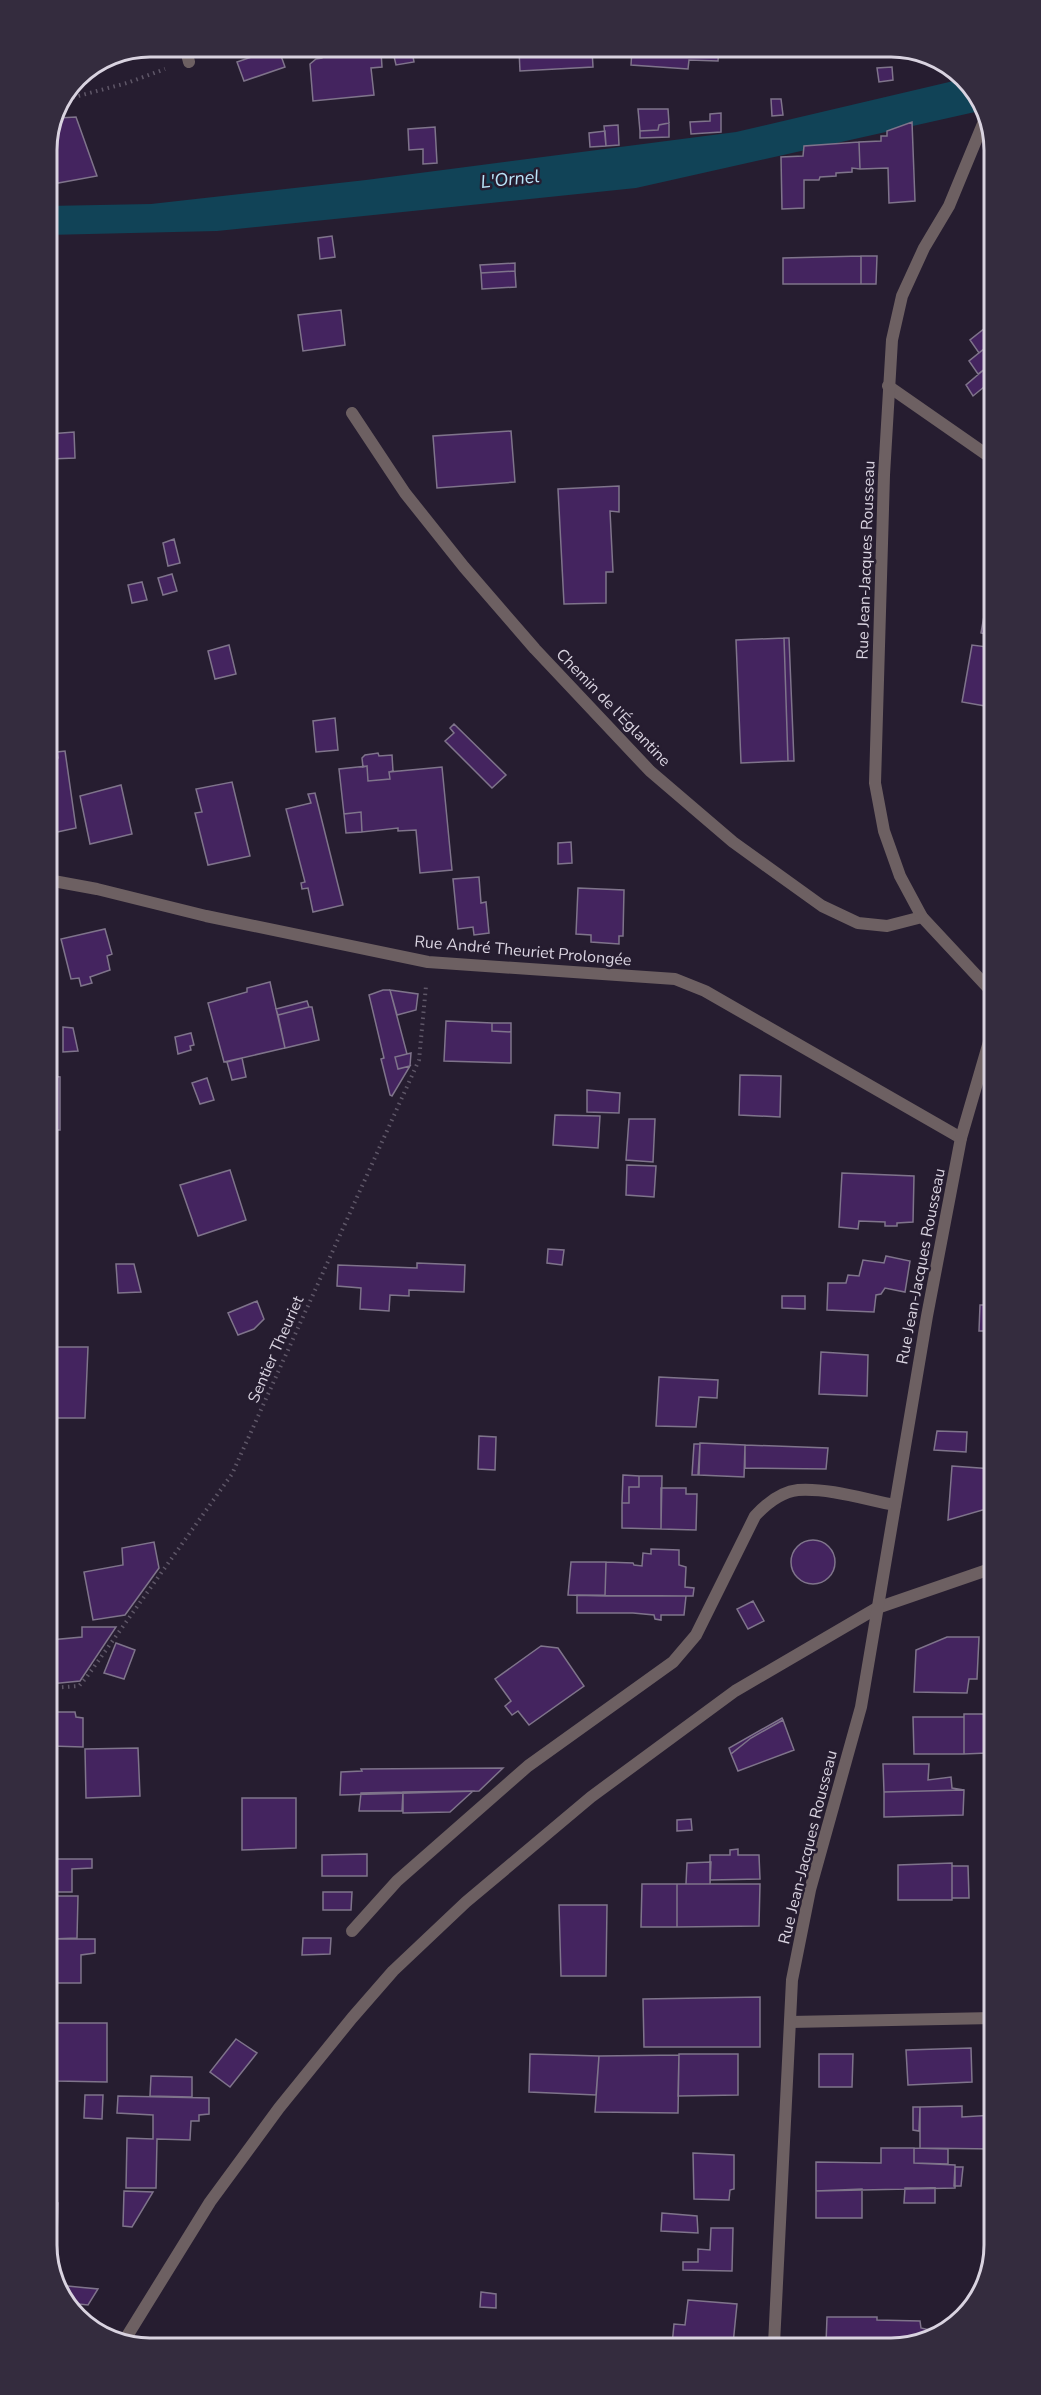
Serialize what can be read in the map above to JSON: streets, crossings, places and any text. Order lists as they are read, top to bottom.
{
  "streets": {
    "street": ["Rue Jean-Jacques Rousseau", "Chemin de l'Églantine", "Rue André Theuriet Prolongée"],
    "path": ["Sentier Theuriet"]
  },
  "crossings": [
    ["Rue Jean-Jacques Rousseau", "Chemin de l'Églantine"],
    ["Rue Jean-Jacques Rousseau", "Rue André Theuriet Prolongée"],
    ["Rue André Theuriet Prolongée", "Sentier Theuriet"]
  ],
  "water": ["L'Ornel"]
}
